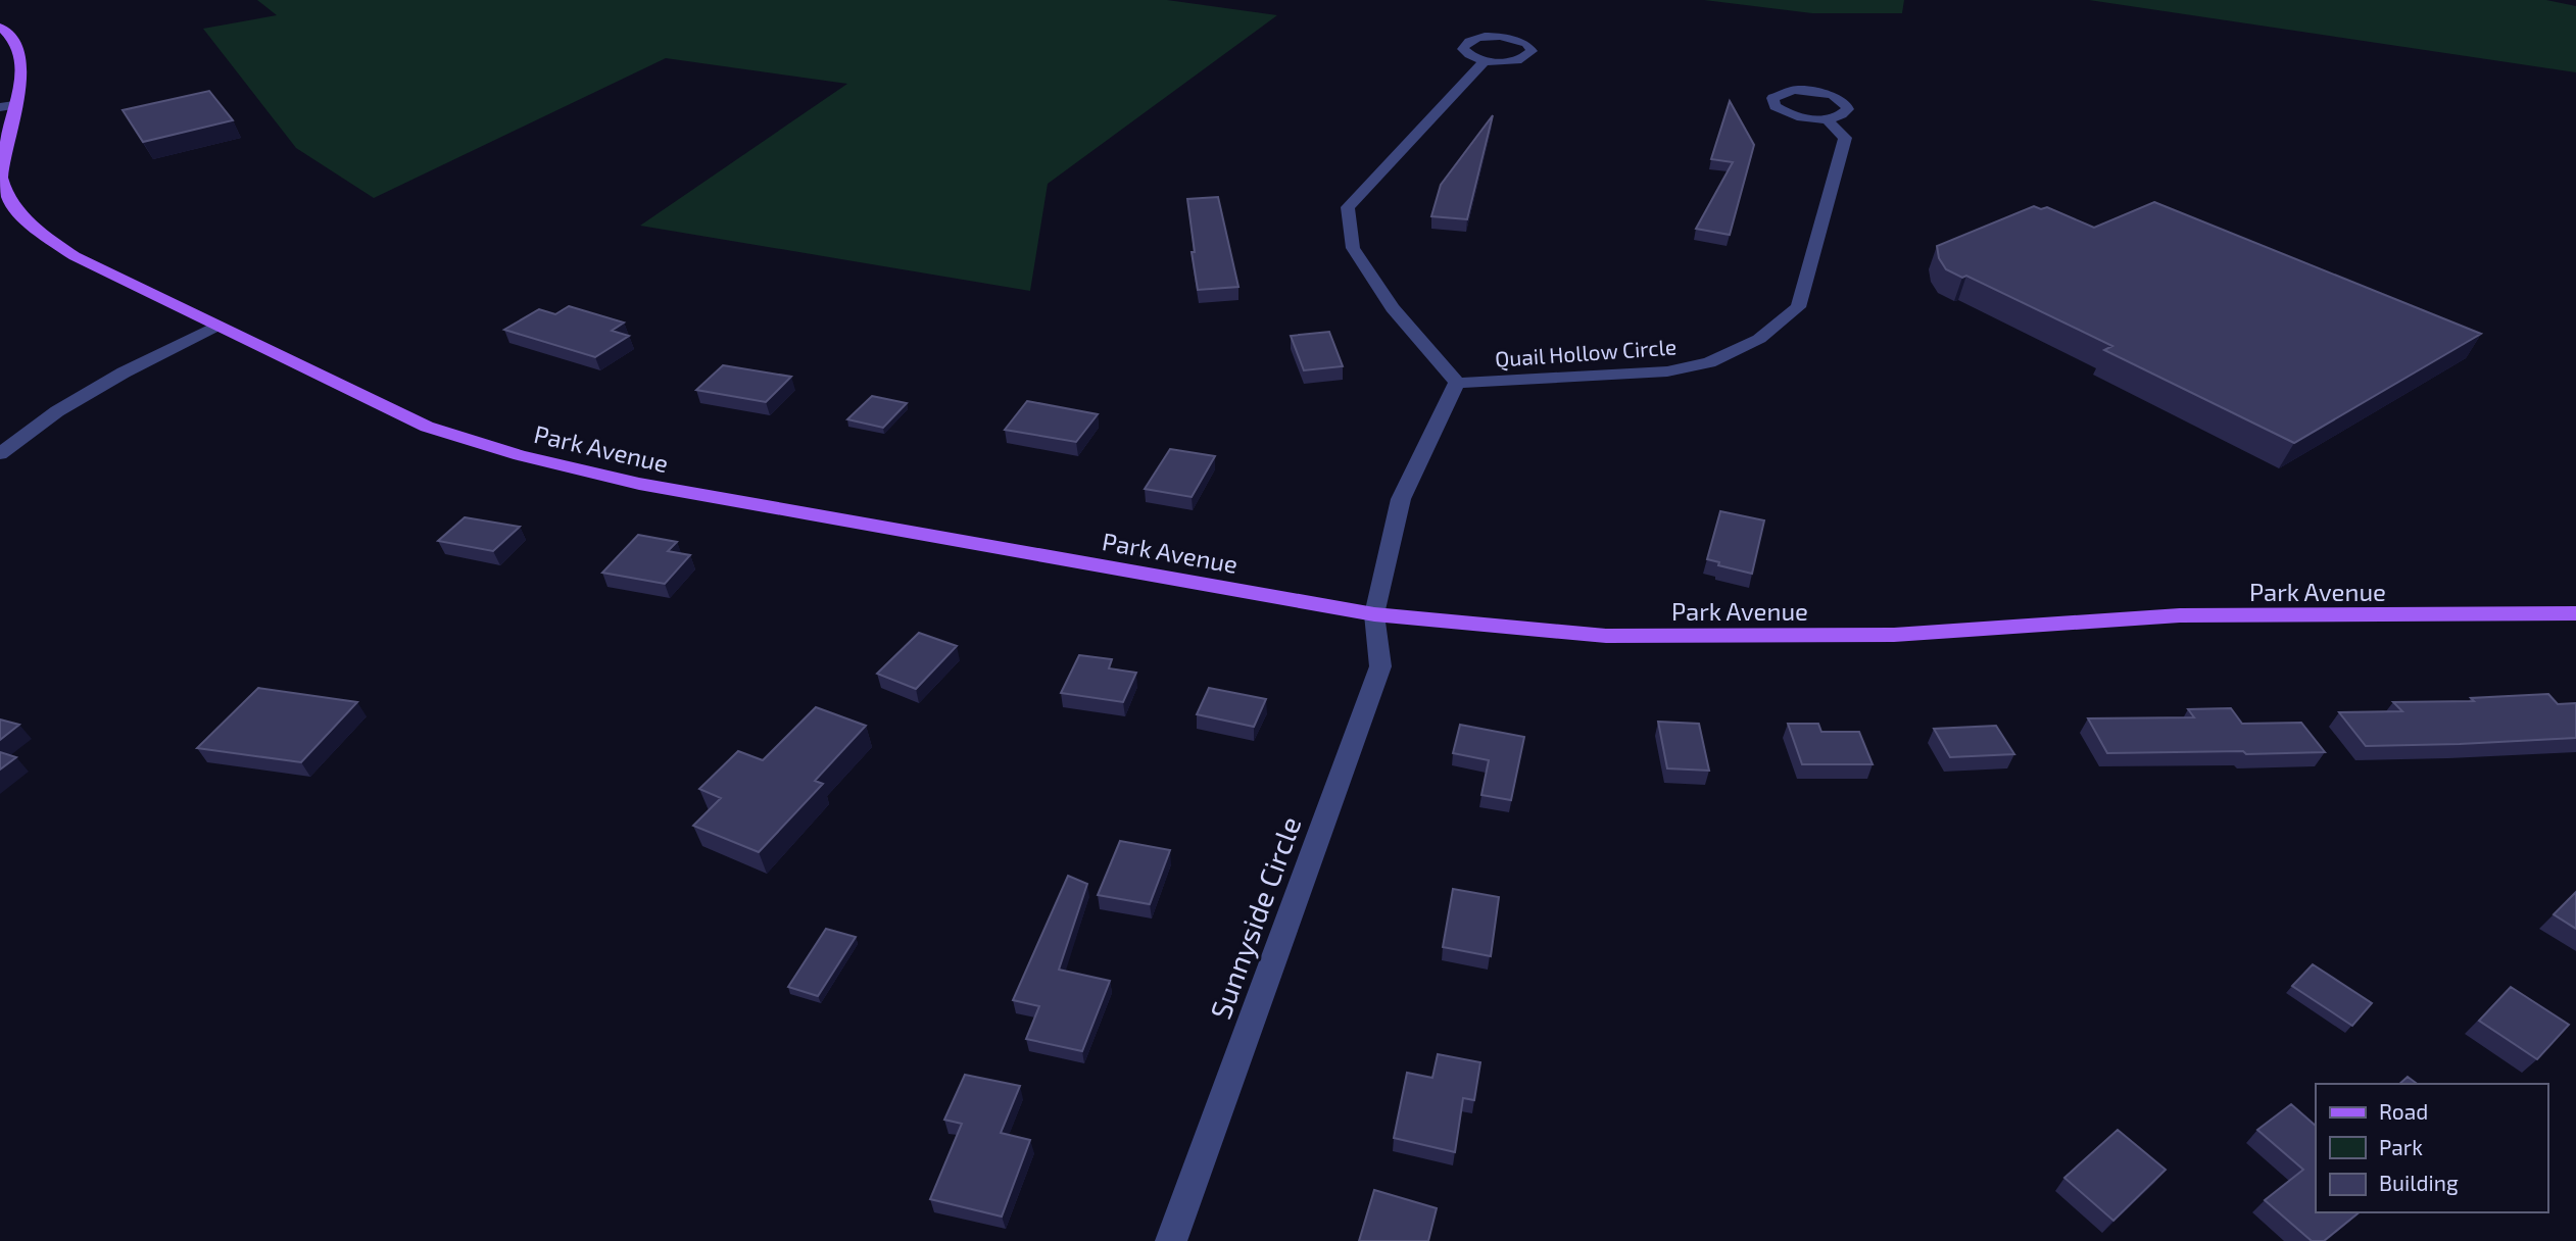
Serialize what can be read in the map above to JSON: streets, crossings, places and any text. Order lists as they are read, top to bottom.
{
  "streets": {
    "main road": ["Park Avenue"],
    "street": ["Quail Hollow Circle", "Sunnyside Circle"]
  },
  "crossings": [
    ["Quail Hollow Circle", "Sunnyside Circle"],
    ["Park Avenue", "Sunnyside Circle"]
  ],
  "legend": ["Road", "Park", "Building"]
}
